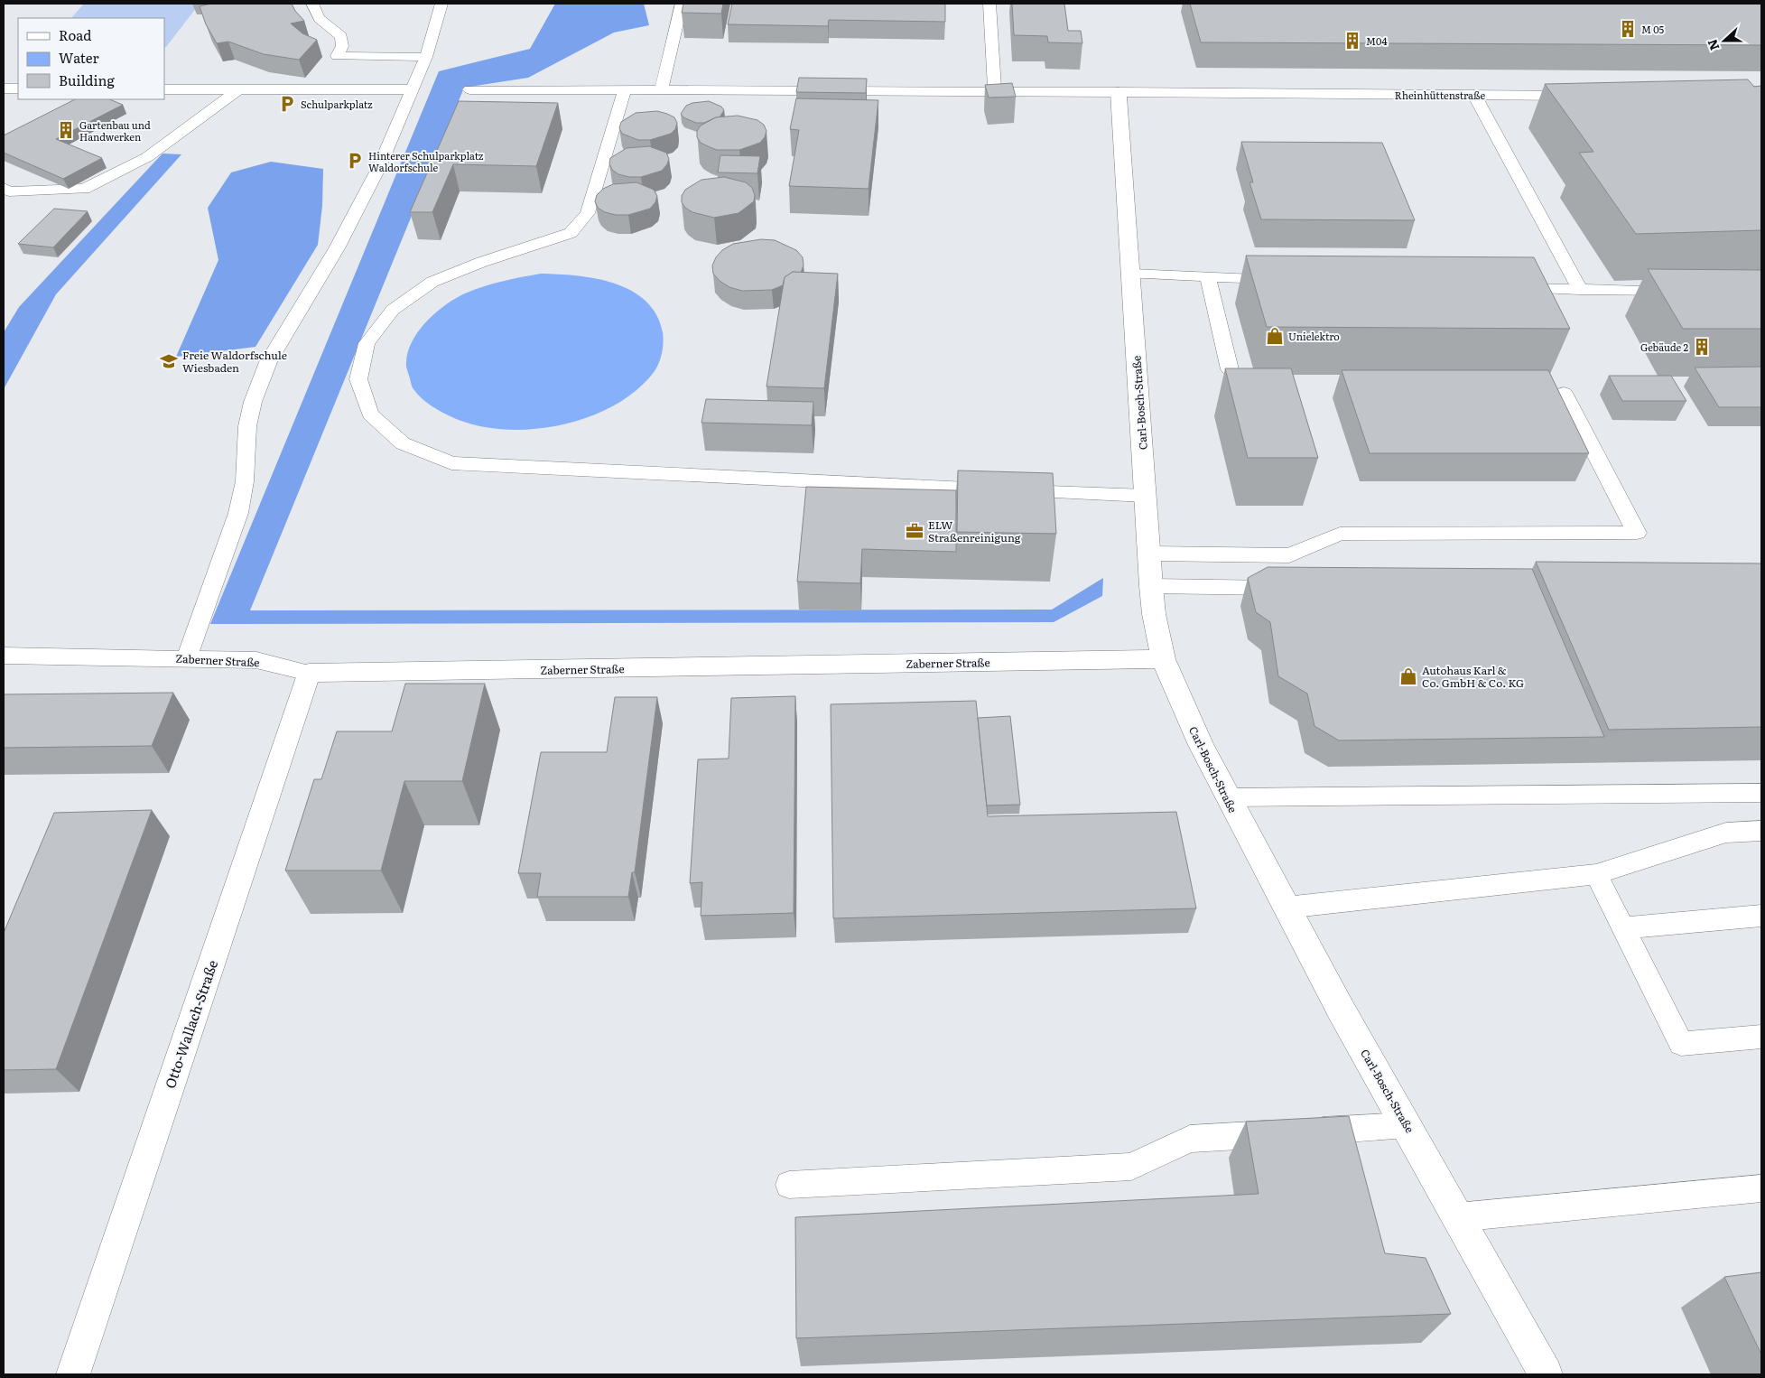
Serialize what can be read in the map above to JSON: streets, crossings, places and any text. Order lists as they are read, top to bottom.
{
  "streets": {
    "street": [
      "Rheinhüttenstraße",
      "Carl-Bosch-Straße",
      "Zaberner Straße",
      "Otto-Wallach-Straße"
    ]
  },
  "crossings": [
    ["Rheinhüttenstraße", "Carl-Bosch-Straße"],
    ["Carl-Bosch-Straße", "Zaberner Straße"],
    ["Zaberner Straße", "Otto-Wallach-Straße"]
  ],
  "places": {
    "building": [
      "M 05",
      "M04",
      "Gartenbau und Handwerken",
      "Gebäude 2"
    ],
    "parking": ["Schulparkplatz", "Hinterer Schulparkplatz Waldorfschule"],
    "shop": ["Unielektro", "Autohaus Karl & Co. GmbH & Co. KG"],
    "school or university": ["Freie Waldorfschule Wiesbaden"],
    "office": ["ELW Straßenreinigung"]
  },
  "legend": ["Road", "Water", "Building"],
  "north": "left"
}
